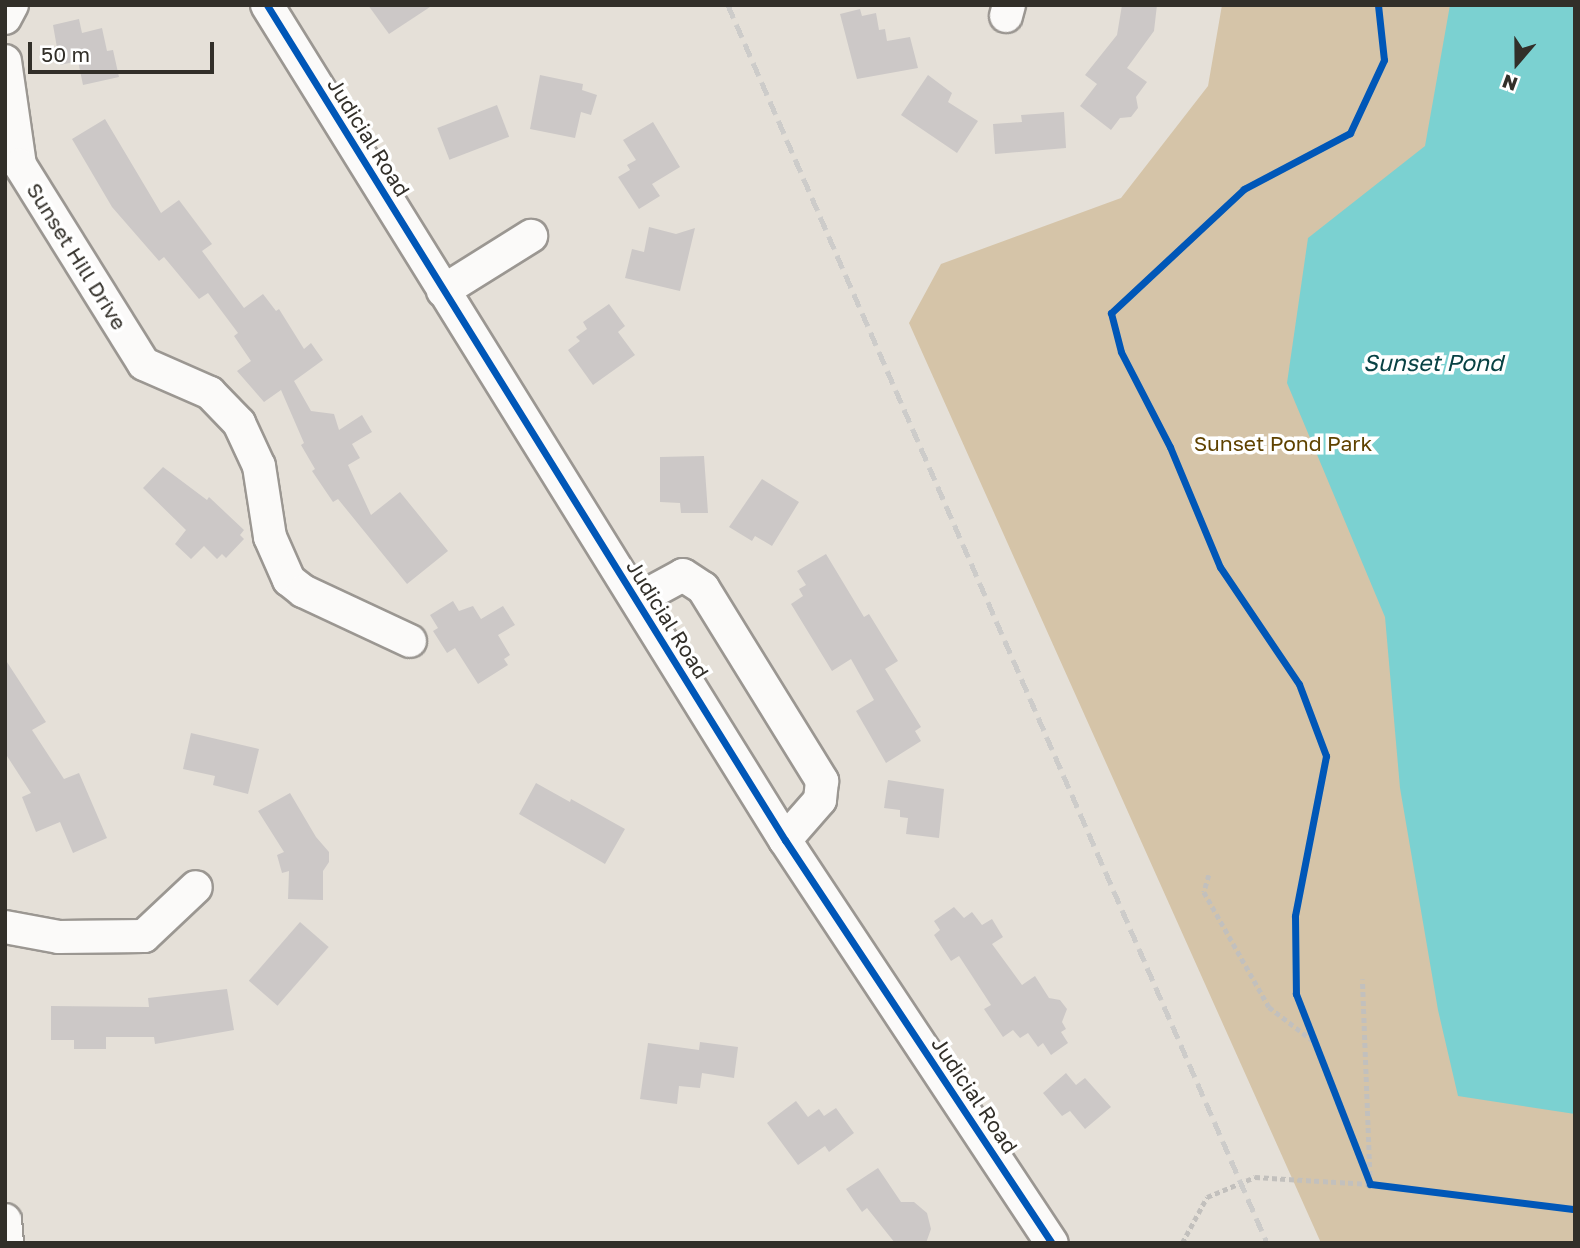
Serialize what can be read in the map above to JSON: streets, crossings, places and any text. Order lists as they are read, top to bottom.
{
  "streets": {
    "street": ["Judicial Road", "Sunset Hill Drive"]
  },
  "water": ["Sunset Pond"],
  "parks": ["Sunset Pond Park"],
  "scale_bar": "50 m",
  "north": "bottom"
}
